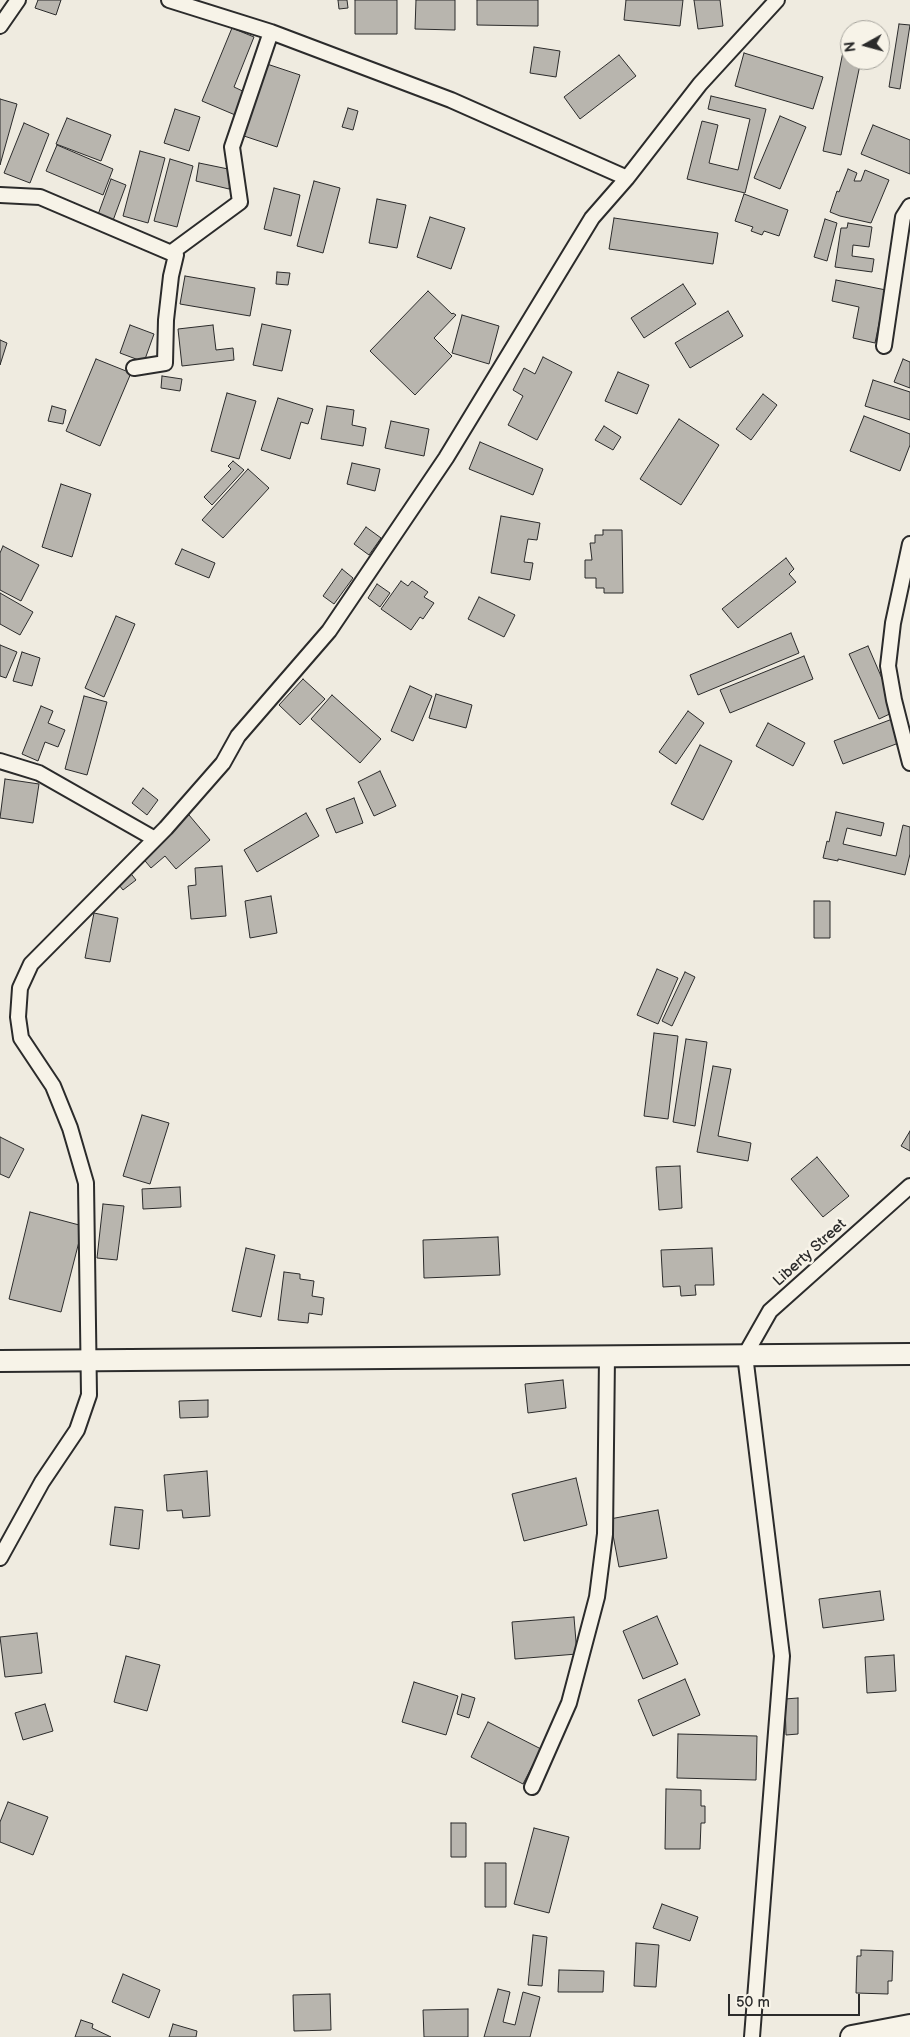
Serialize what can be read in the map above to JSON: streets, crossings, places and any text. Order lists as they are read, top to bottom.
{
  "streets": {
    "street": ["Liberty Street"]
  },
  "scale_bar": "50 m",
  "north": "left"
}
